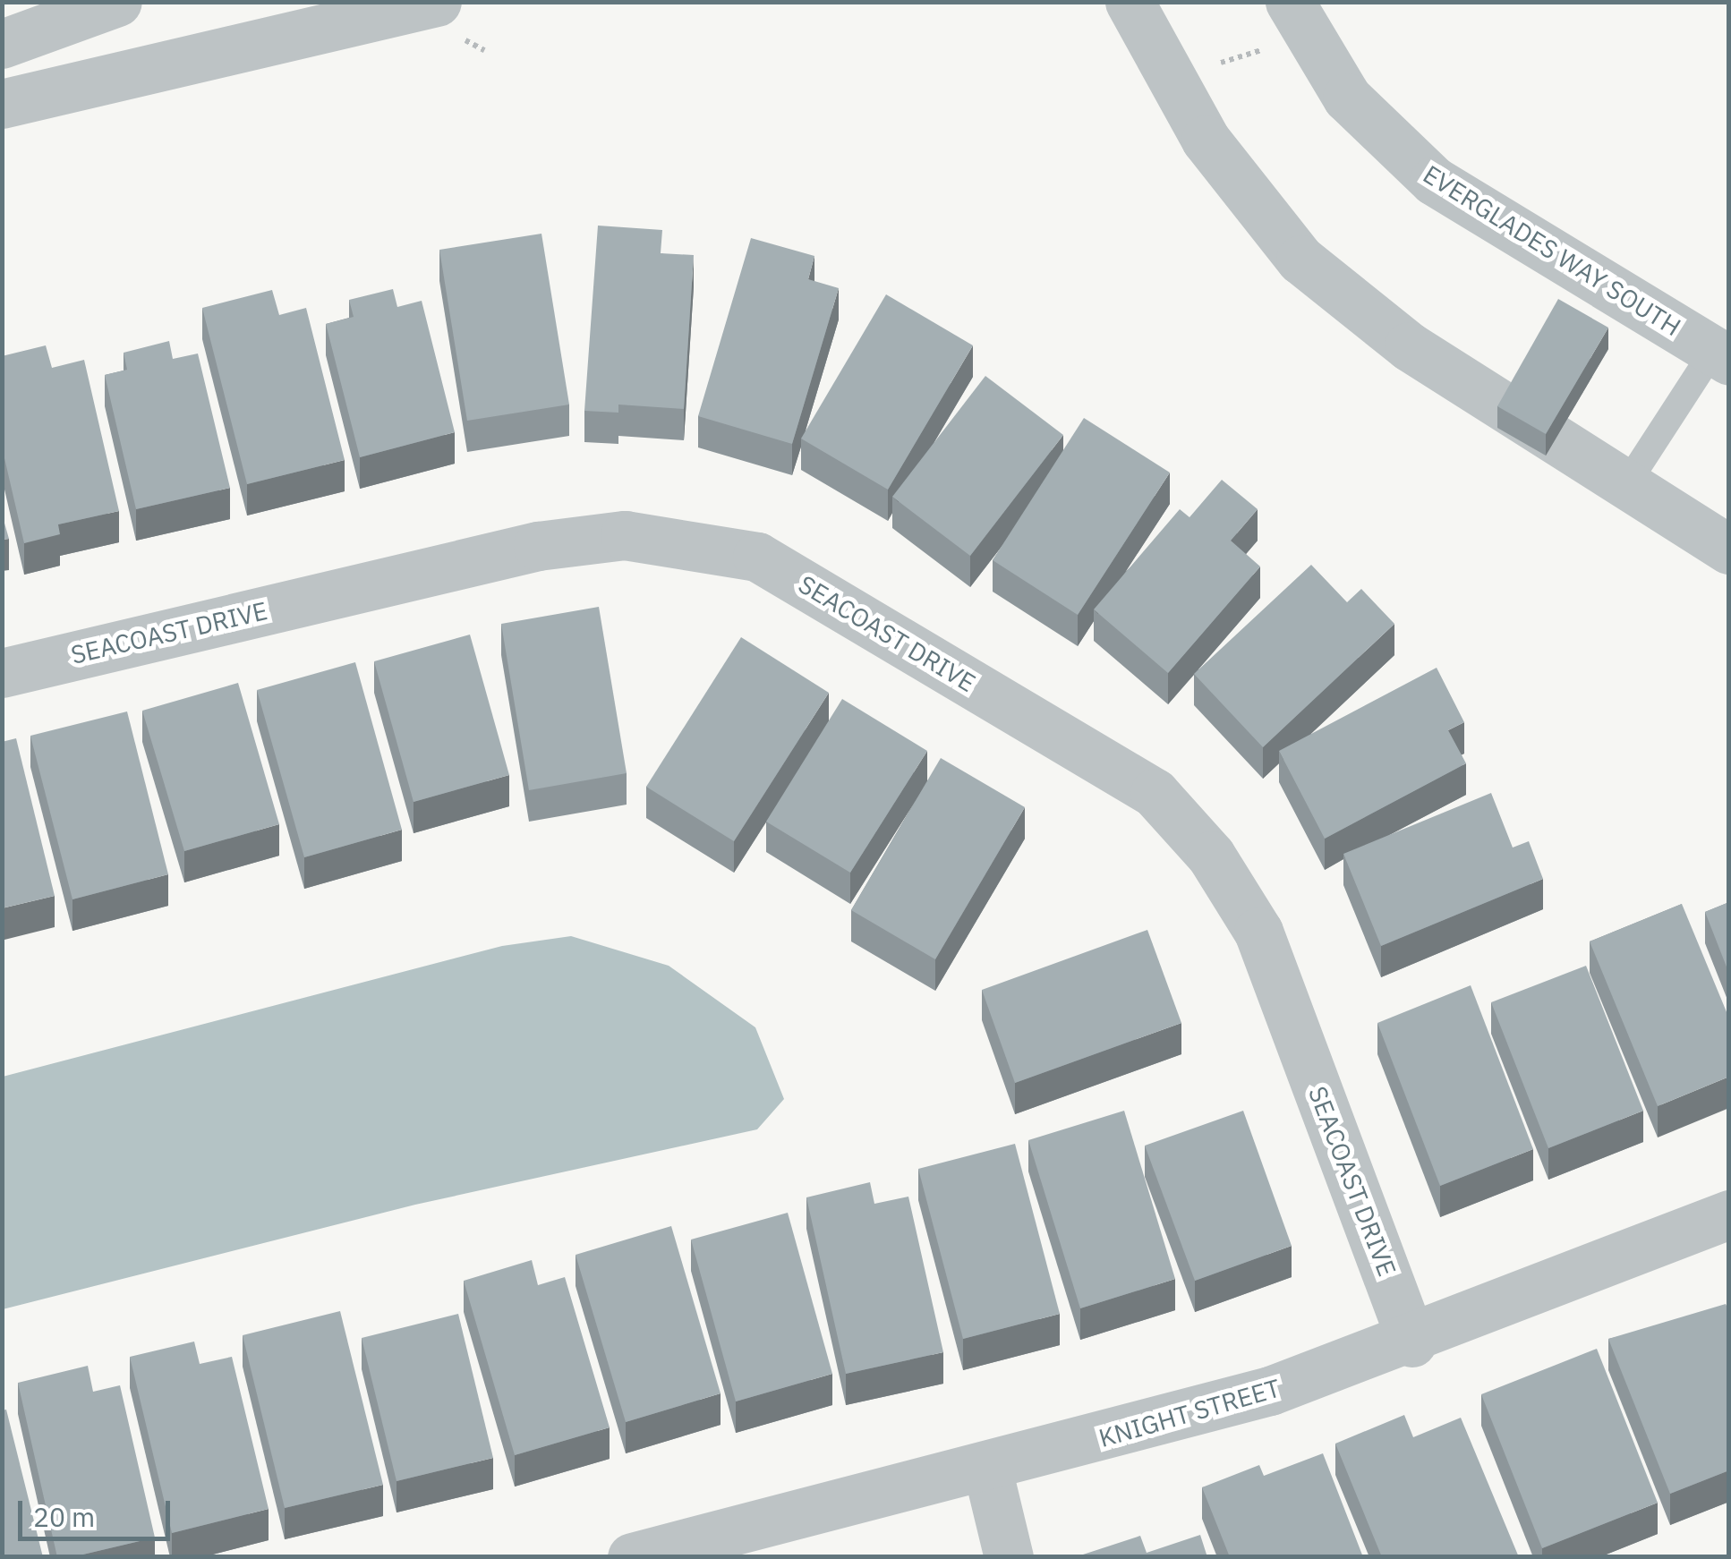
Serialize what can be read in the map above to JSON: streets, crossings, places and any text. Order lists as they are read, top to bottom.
{
  "streets": {
    "street": ["EVERGLADES WAY SOUTH", "SEACOAST DRIVE", "KNIGHT STREET"]
  },
  "crossings": [
    ["SEACOAST DRIVE", "KNIGHT STREET"]
  ],
  "scale_bar": "20 m"
}
